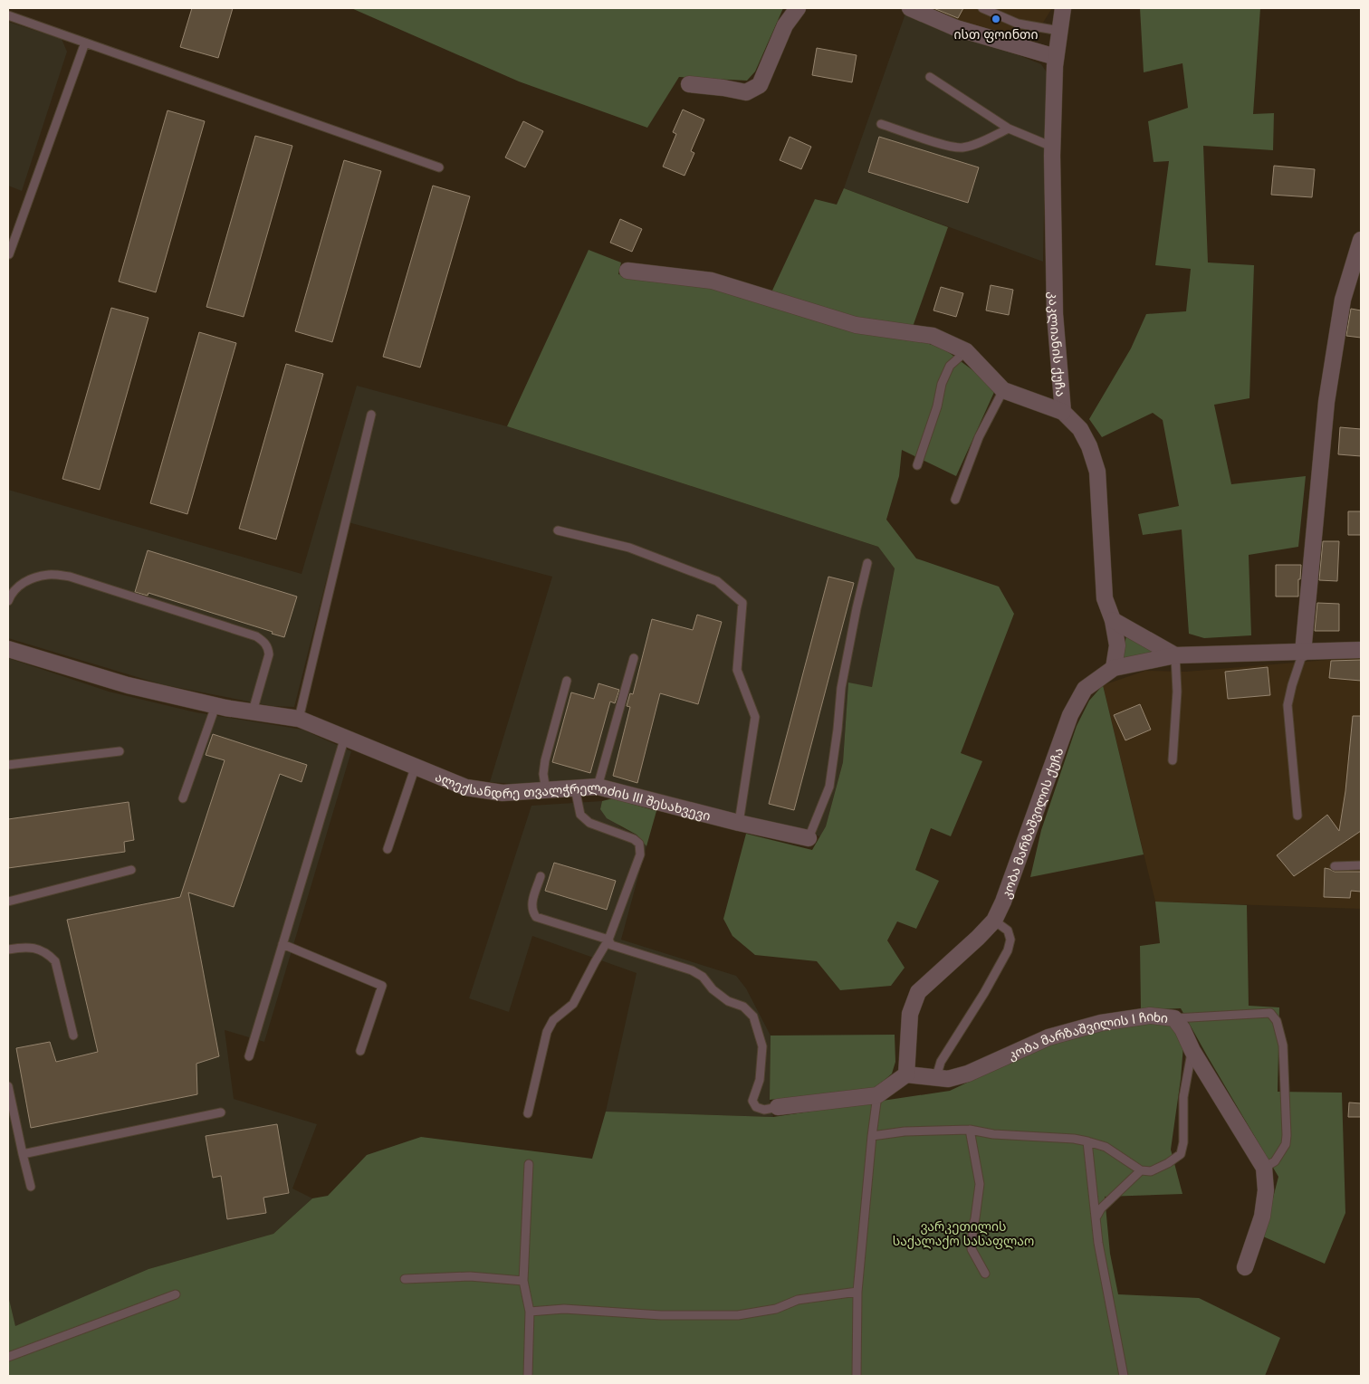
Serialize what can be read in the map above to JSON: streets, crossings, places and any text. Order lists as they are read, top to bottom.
{
  "streets": {
    "street": [
      "კაკლიანის ქუჩა",
      "ალექსანდრე თვალჭრელიძის III შესახვევი",
      "კობა მარზაშვილის ქუჩა",
      "კობა მარზაშვილის I ჩიხი"
    ]
  },
  "crossings": [
    ["კაკლიანის ქუჩა", "კობა მარზაშვილის ქუჩა"],
    ["კობა მარზაშვილის ქუჩა", "კობა მარზაშვილის I ჩიხი"]
  ],
  "parks": ["ვარკეთილის საქალაქო სასაფლაო"],
  "places": ["ისთ ფოინთი"]
}
